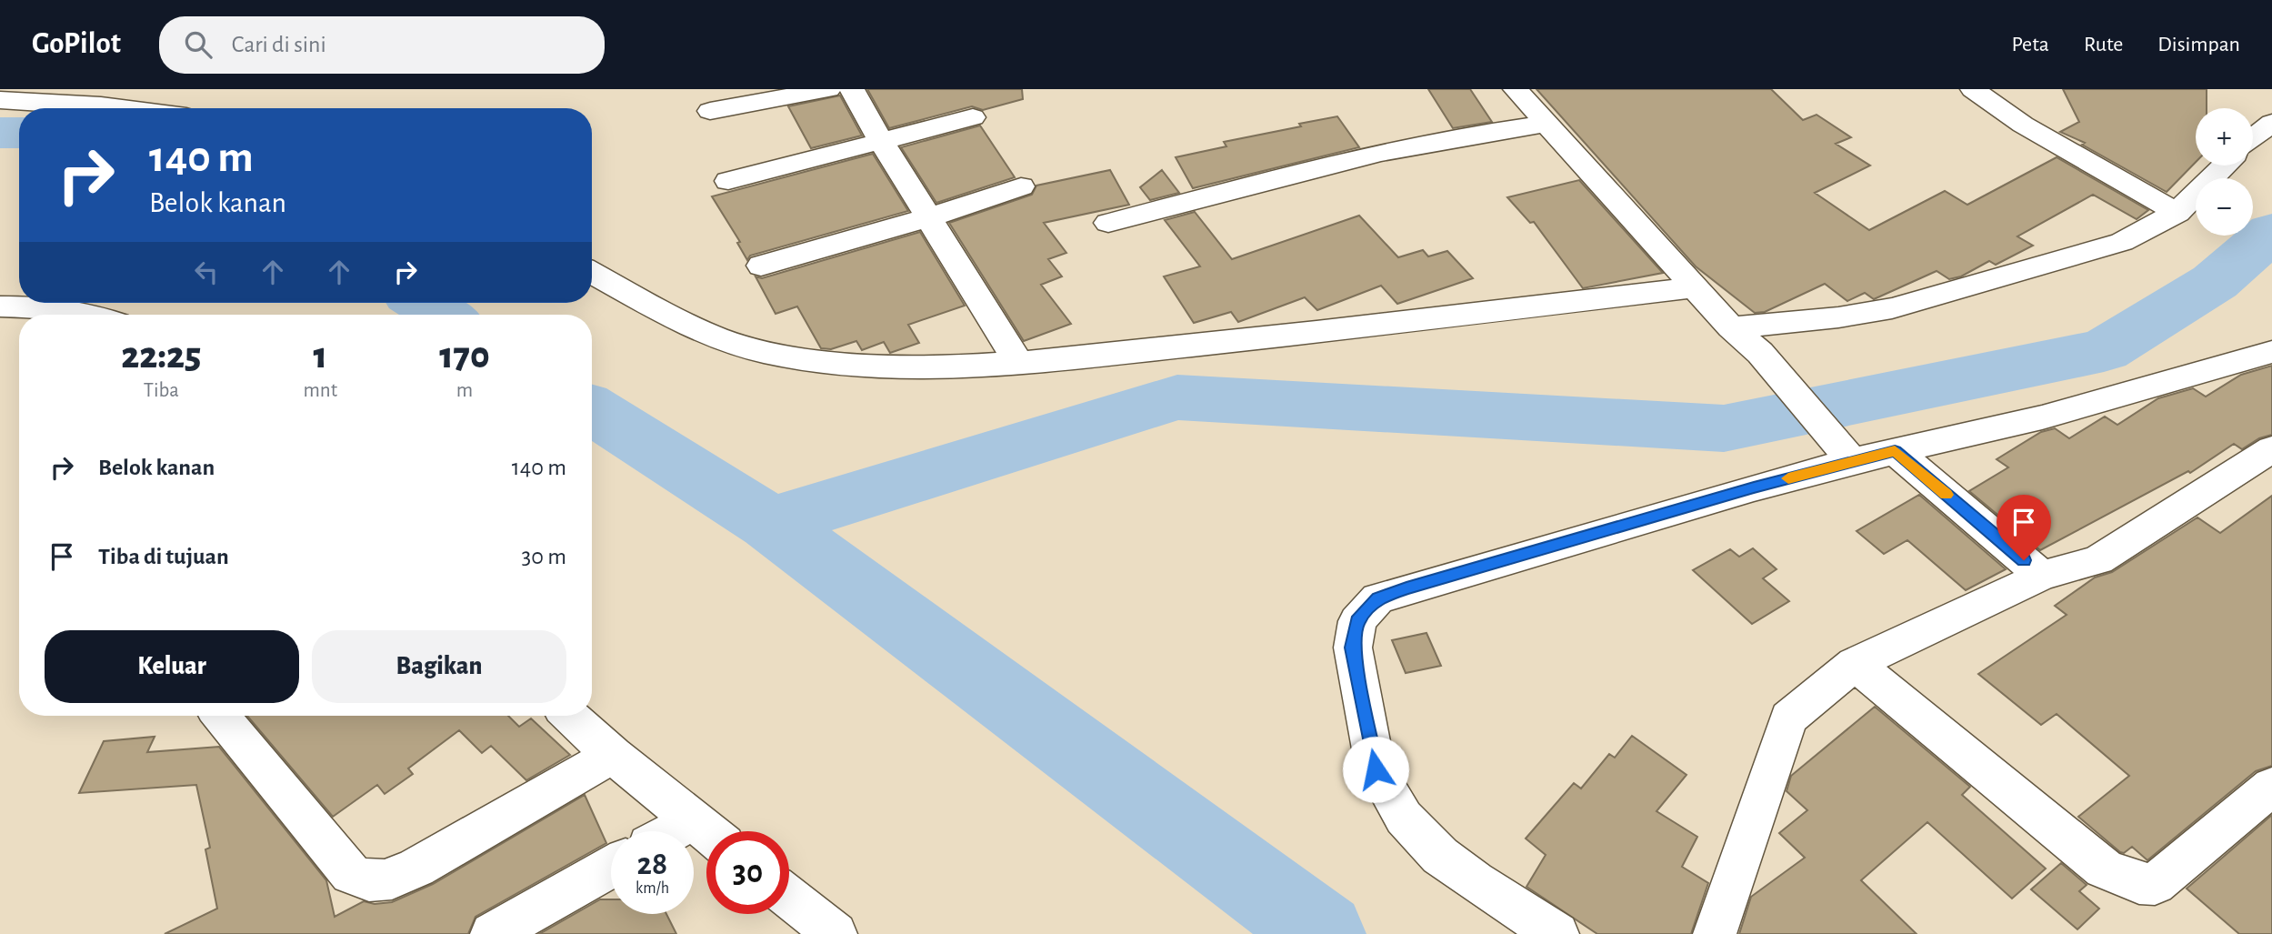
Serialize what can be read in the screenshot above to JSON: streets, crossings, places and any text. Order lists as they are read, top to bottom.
{
  "page": {
    "header": "GoPilot",
    "search": "Cari di sini",
    "nav": ["Peta", "Rute", "Disimpan"],
    "map_buttons": ["+", "−"],
    "turn": ["140 m", "Belok kanan"],
    "eta": [
      "22:25",
      "Tiba",
      "1",
      "mnt",
      "170",
      "m"
    ],
    "list": [
      {
        "name": "Belok kanan",
        "value": "140 m"
      },
      {
        "name": "Tiba di tujuan",
        "value": "30 m"
      }
    ],
    "buttons": ["Keluar", "Bagikan"],
    "speed": "28 km/h",
    "limit": "30"
  }
}
